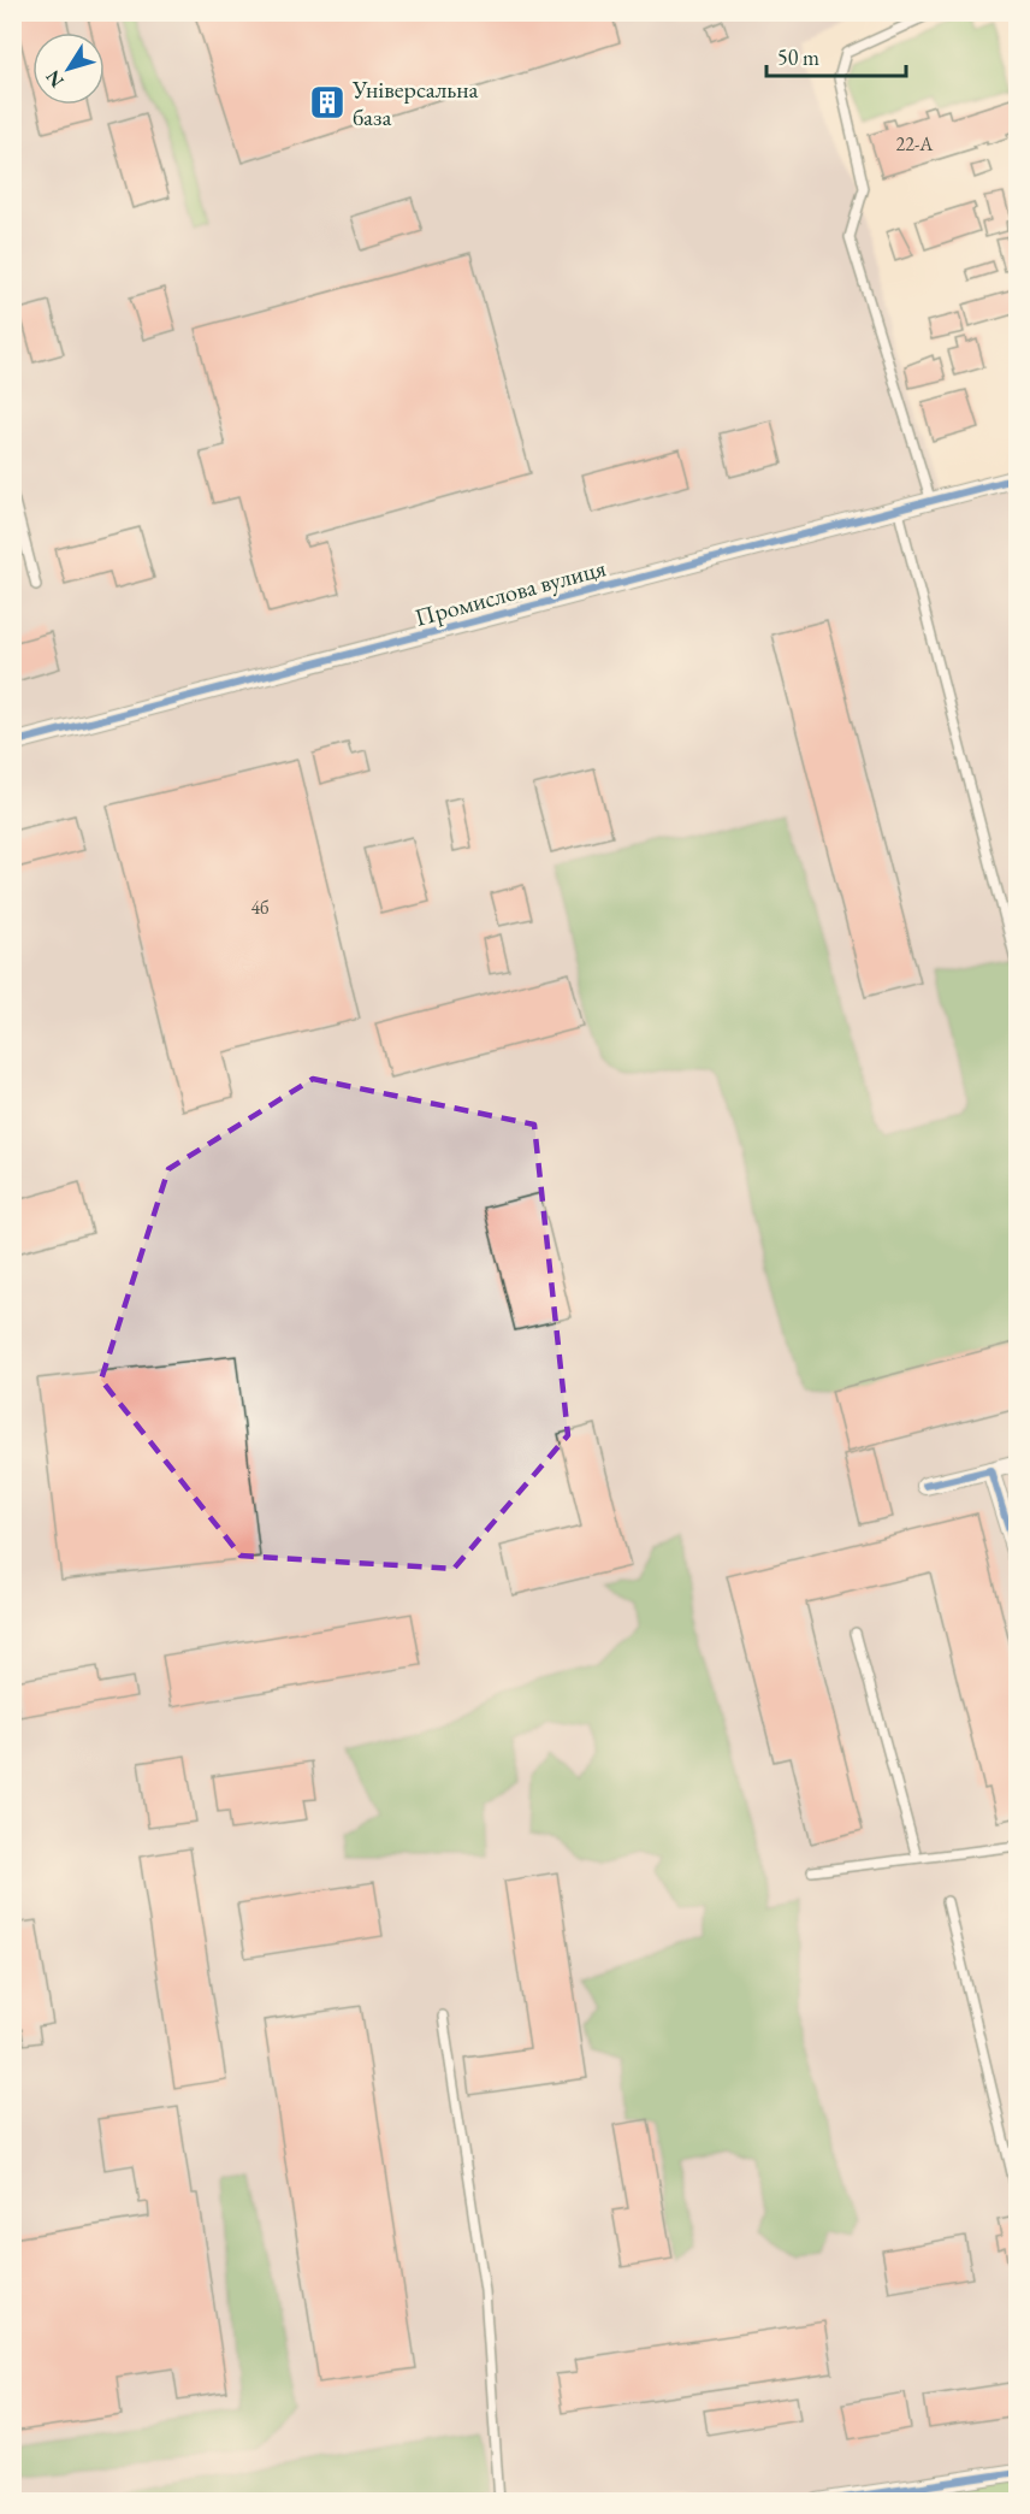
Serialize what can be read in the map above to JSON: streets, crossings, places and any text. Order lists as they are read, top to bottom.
{
  "streets": {
    "street": ["Промислова вулиця"]
  },
  "places": {
    "building": ["Універсальна база"]
  },
  "house_numbers": ["22-А", "4б"],
  "scale_bar": "50 m",
  "north": "bottom left"
}
